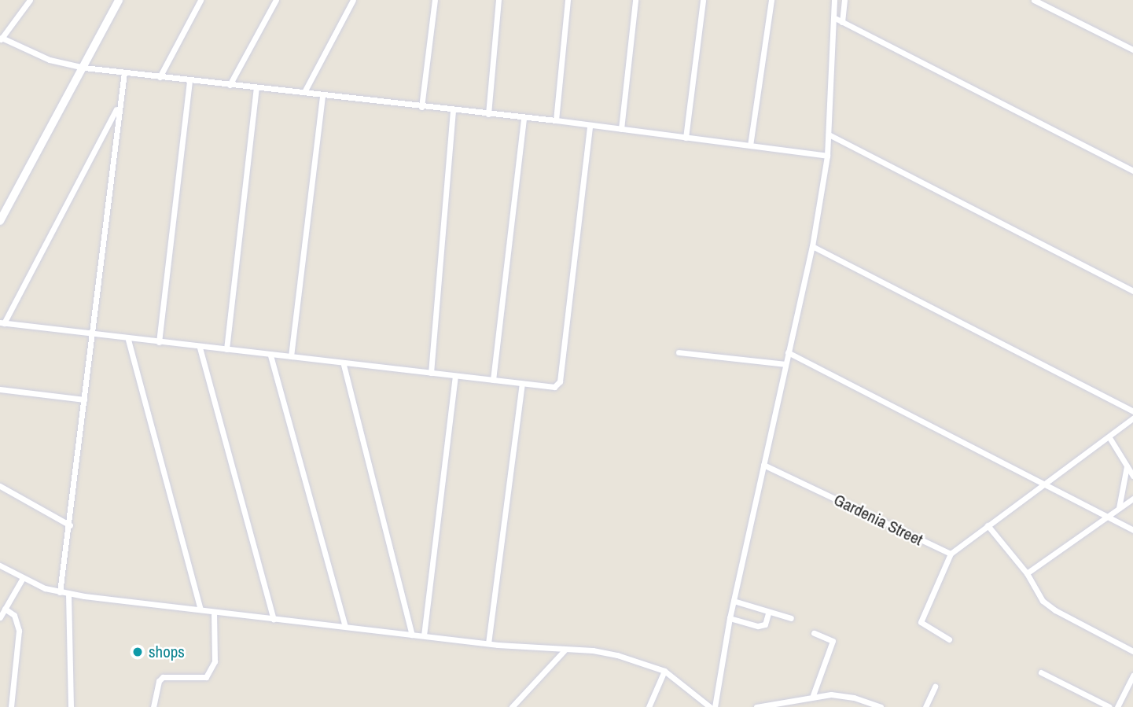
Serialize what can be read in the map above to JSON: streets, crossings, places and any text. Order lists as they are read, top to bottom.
{
  "streets": {
    "street": ["Gardenia Street"]
  },
  "places": ["shops"]
}
